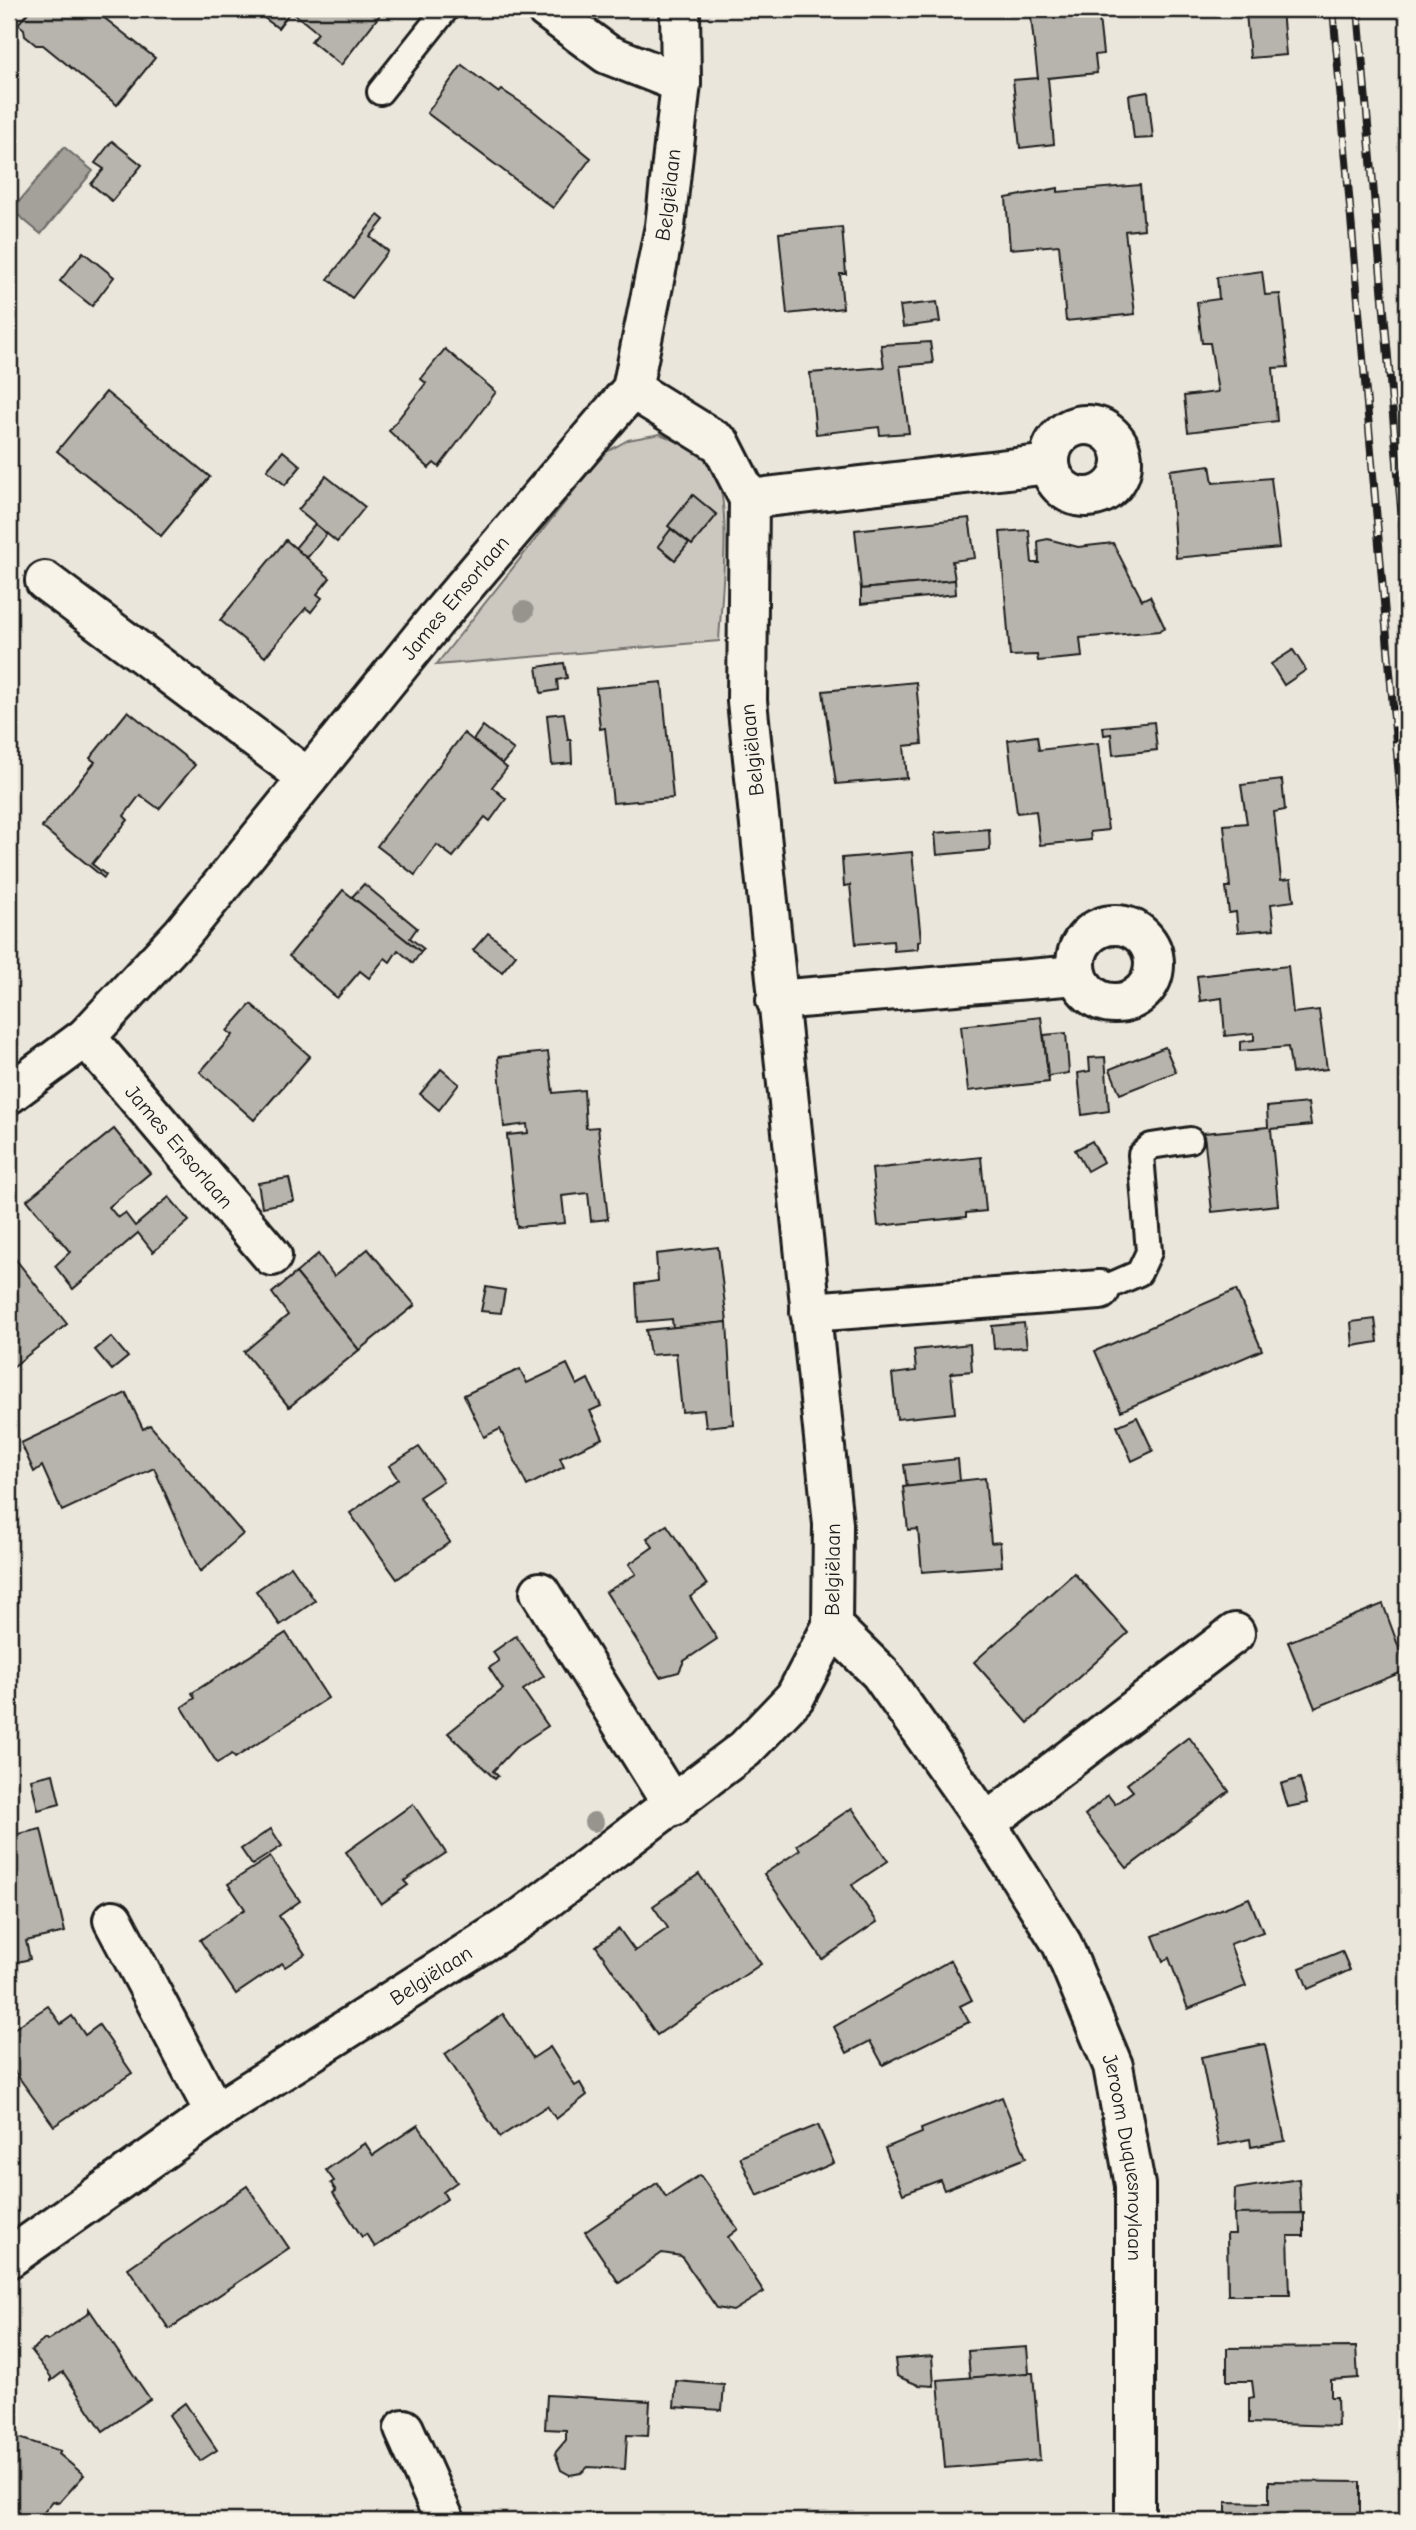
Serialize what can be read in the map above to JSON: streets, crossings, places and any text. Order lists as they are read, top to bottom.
{
  "streets": {
    "street": ["Belgiëlaan", "James Ensorlaan", "Jeroom Duquesnoylaan"]
  },
  "crossings": [
    ["Belgiëlaan", "James Ensorlaan"],
    ["Belgiëlaan", "Jeroom Duquesnoylaan"]
  ]
}
